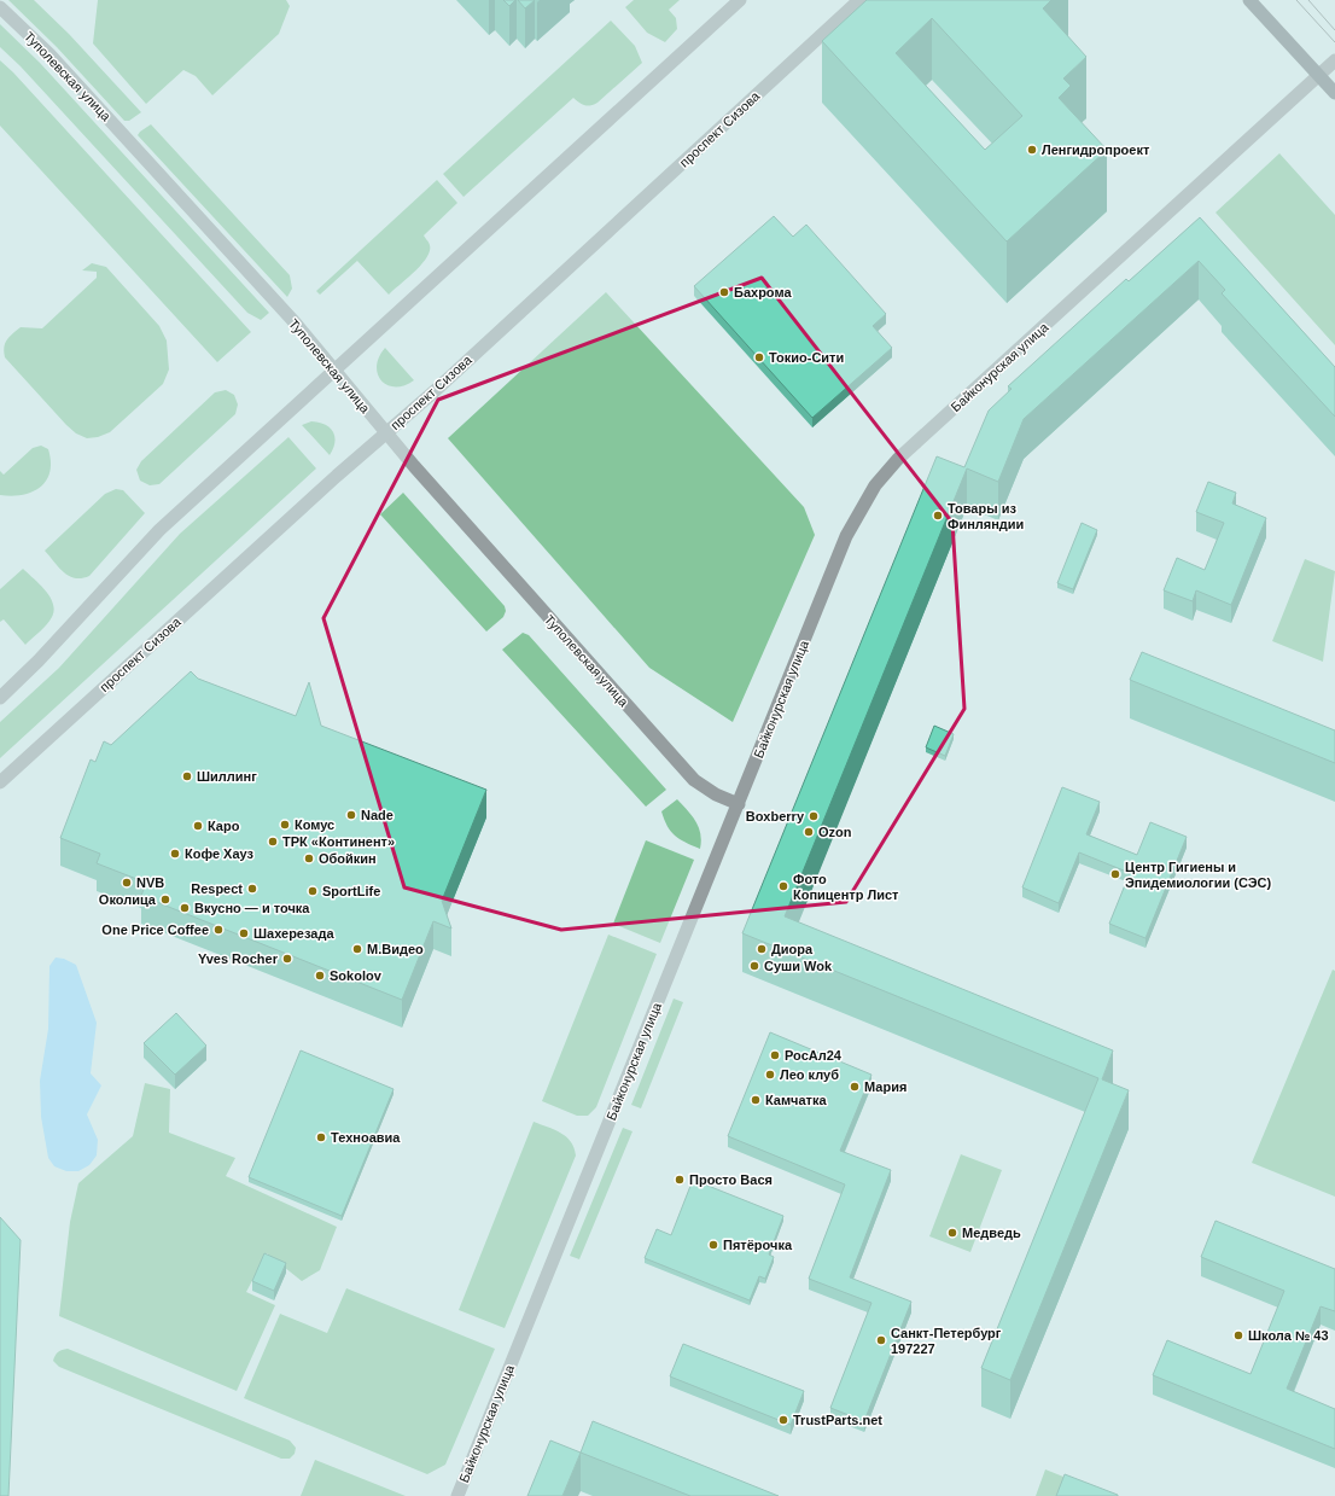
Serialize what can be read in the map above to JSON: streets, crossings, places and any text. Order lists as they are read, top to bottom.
{
  "streets": {
    "street": ["Туполевская улица", "проспект Сизова", "Байконурская улица"]
  },
  "crossings": [
    ["Туполевская улица", "проспект Сизова"],
    ["Туполевская улица", "Байконурская улица"]
  ],
  "places": [
    "Ленгидропроект",
    "Бахрома",
    "Токио-Сити",
    "Товары из Финляндии",
    "Шиллинг",
    "Nade",
    "Boxberry",
    "Комус",
    "Каро",
    "Ozon",
    "ТРК «Континент»",
    "Кофе Хауз",
    "Обойкин",
    "Центр Гигиены и Эпидемиологии (СЭС)",
    "NVB",
    "Фото Копицентр Лист",
    "Respect",
    "SportLife",
    "Околица",
    "Вкусно — и точка",
    "One Price Coffee",
    "Шахерезада",
    "М.Видео",
    "Диора",
    "Yves Rocher",
    "Суши Wok",
    "Sokolov",
    "РосАл24",
    "Лео клуб",
    "Мария",
    "Камчатка",
    "Техноавиа",
    "Просто Вася",
    "Медведь",
    "Пятёрочка",
    "Школа № 43",
    "Санкт-Петербург 197227",
    "TrustParts.net"
  ]
}
